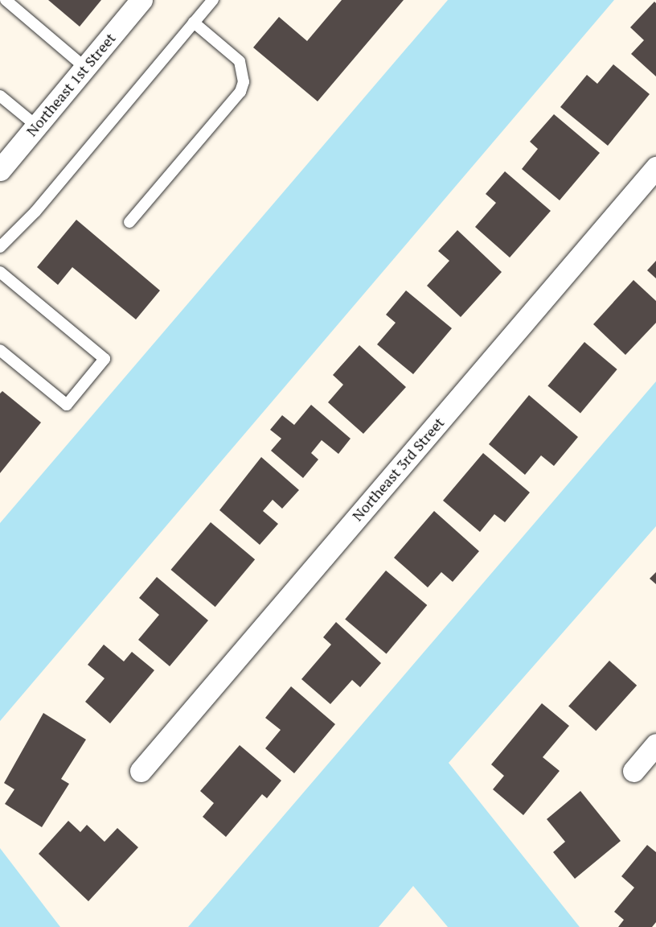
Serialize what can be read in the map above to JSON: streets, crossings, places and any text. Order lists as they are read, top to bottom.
{
  "streets": {
    "street": ["Northeast 1st Street", "Northeast 3rd Street"]
  }
}
